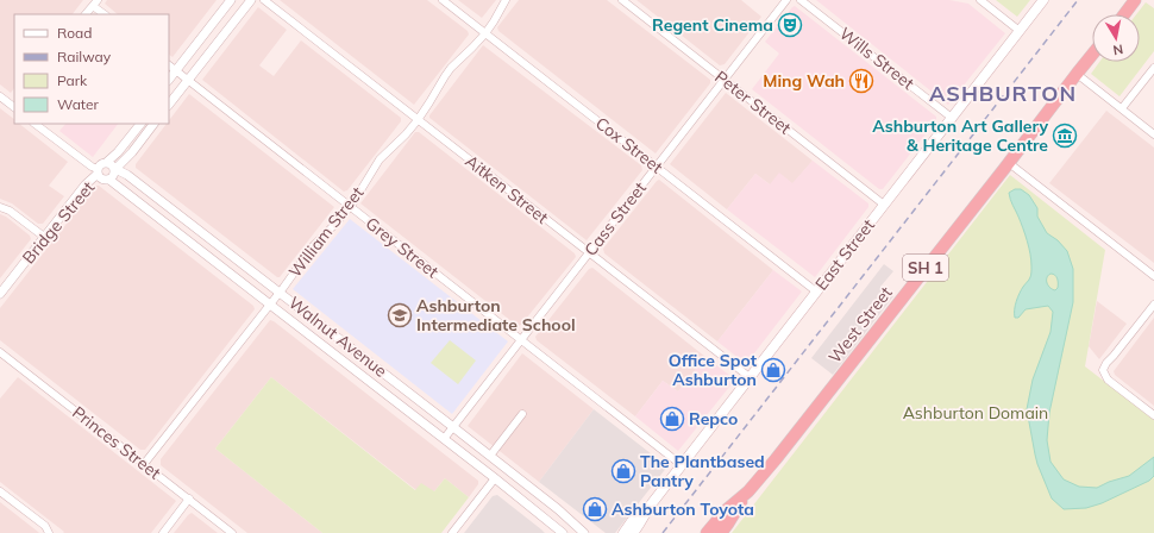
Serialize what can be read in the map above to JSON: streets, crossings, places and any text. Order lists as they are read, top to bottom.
{
  "streets": {
    "highway": ["SH 1", "West Street"],
    "main road": ["East Street"],
    "street": [
      "Wills Street",
      "Peter Street",
      "Cox Street",
      "Aitken Street",
      "Cass Street",
      "Bridge Street",
      "William Street",
      "Grey Street",
      "Walnut Avenue",
      "Princes Street"
    ]
  },
  "crossings": [
    ["Wills Street", "East Street"],
    ["Peter Street", "Cass Street"],
    ["Peter Street", "East Street"],
    ["Cox Street", "Cass Street"],
    ["Cox Street", "William Street"],
    ["Cox Street", "East Street"],
    ["Aitken Street", "Cass Street"],
    ["Aitken Street", "William Street"],
    ["Aitken Street", "East Street"],
    ["Cass Street", "Grey Street"],
    ["Cass Street", "Walnut Avenue"],
    ["Bridge Street", "Walnut Avenue"],
    ["William Street", "Grey Street"],
    ["William Street", "Walnut Avenue"],
    ["William Street", "Princes Street"],
    ["Grey Street", "East Street"]
  ],
  "districts": ["ASHBURTON"],
  "parks": ["Ashburton Domain"],
  "places": {
    "theatre": ["Regent Cinema"],
    "restaurant": ["Ming Wah"],
    "museum": ["Ashburton Art Gallery & Heritage Centre"],
    "school or university": ["Ashburton Intermediate School"],
    "shop": [
      "Office Spot Ashburton",
      "Repco",
      "The Plantbased Pantry",
      "Ashburton Toyota"
    ]
  },
  "legend": [
    "Road",
    "Railway",
    "Park",
    "Water"
  ],
  "north": "bottom"
}
